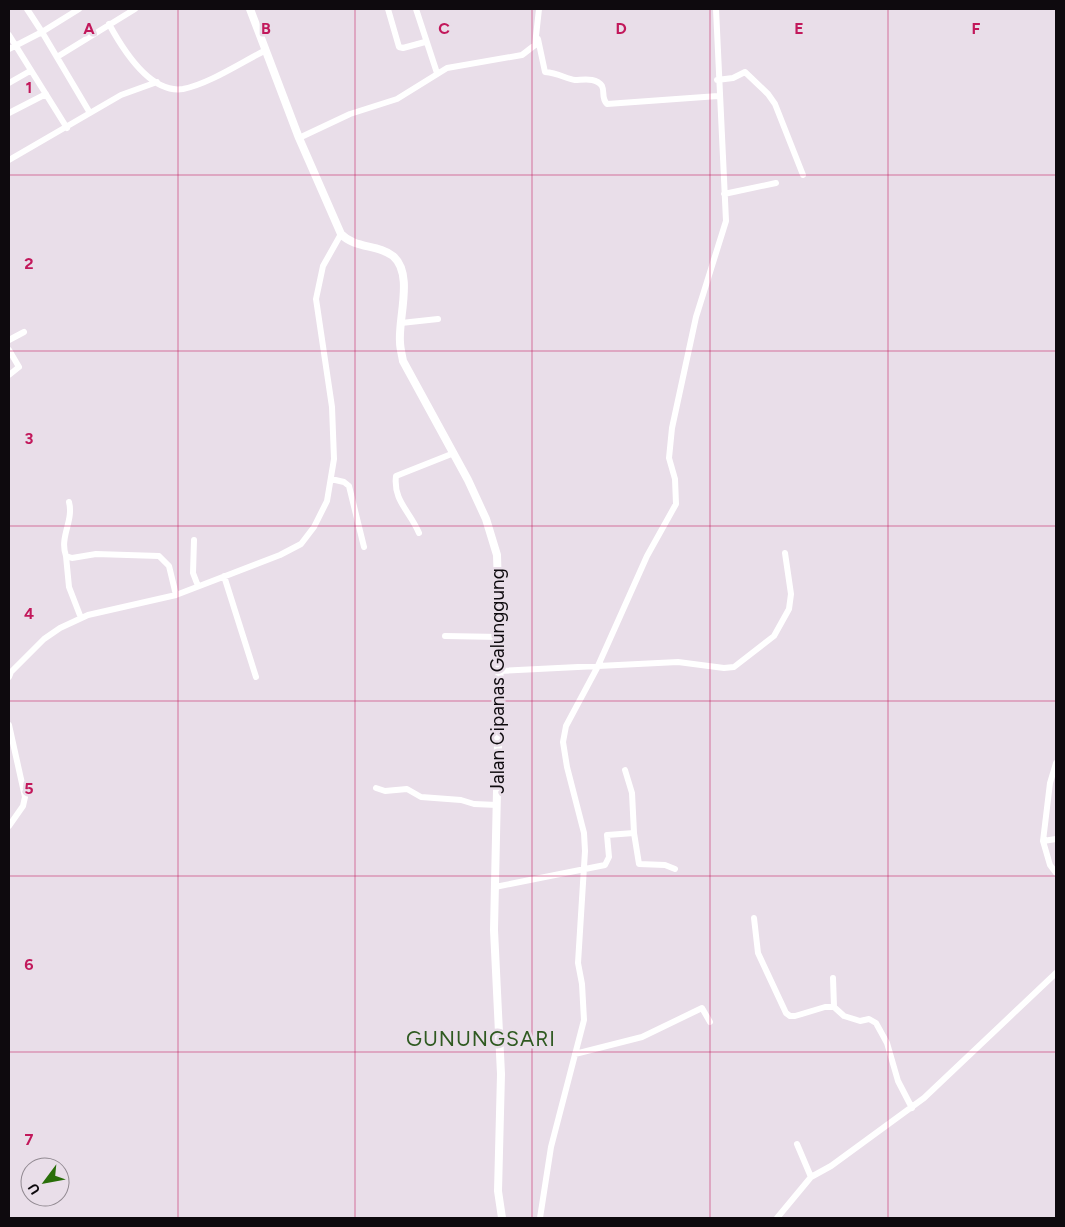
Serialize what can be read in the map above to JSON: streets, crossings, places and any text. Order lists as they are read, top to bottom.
{
  "streets": {
    "street": ["Jalan Cipanas Galunggung"]
  },
  "districts": ["GUNUNGSARI"],
  "north": "bottom left",
  "grid": {
    "columns": [
      "A",
      "B",
      "C",
      "D",
      "E",
      "F"
    ],
    "rows": [
      "1",
      "2",
      "3",
      "4",
      "5",
      "6",
      "7"
    ]
  }
}
